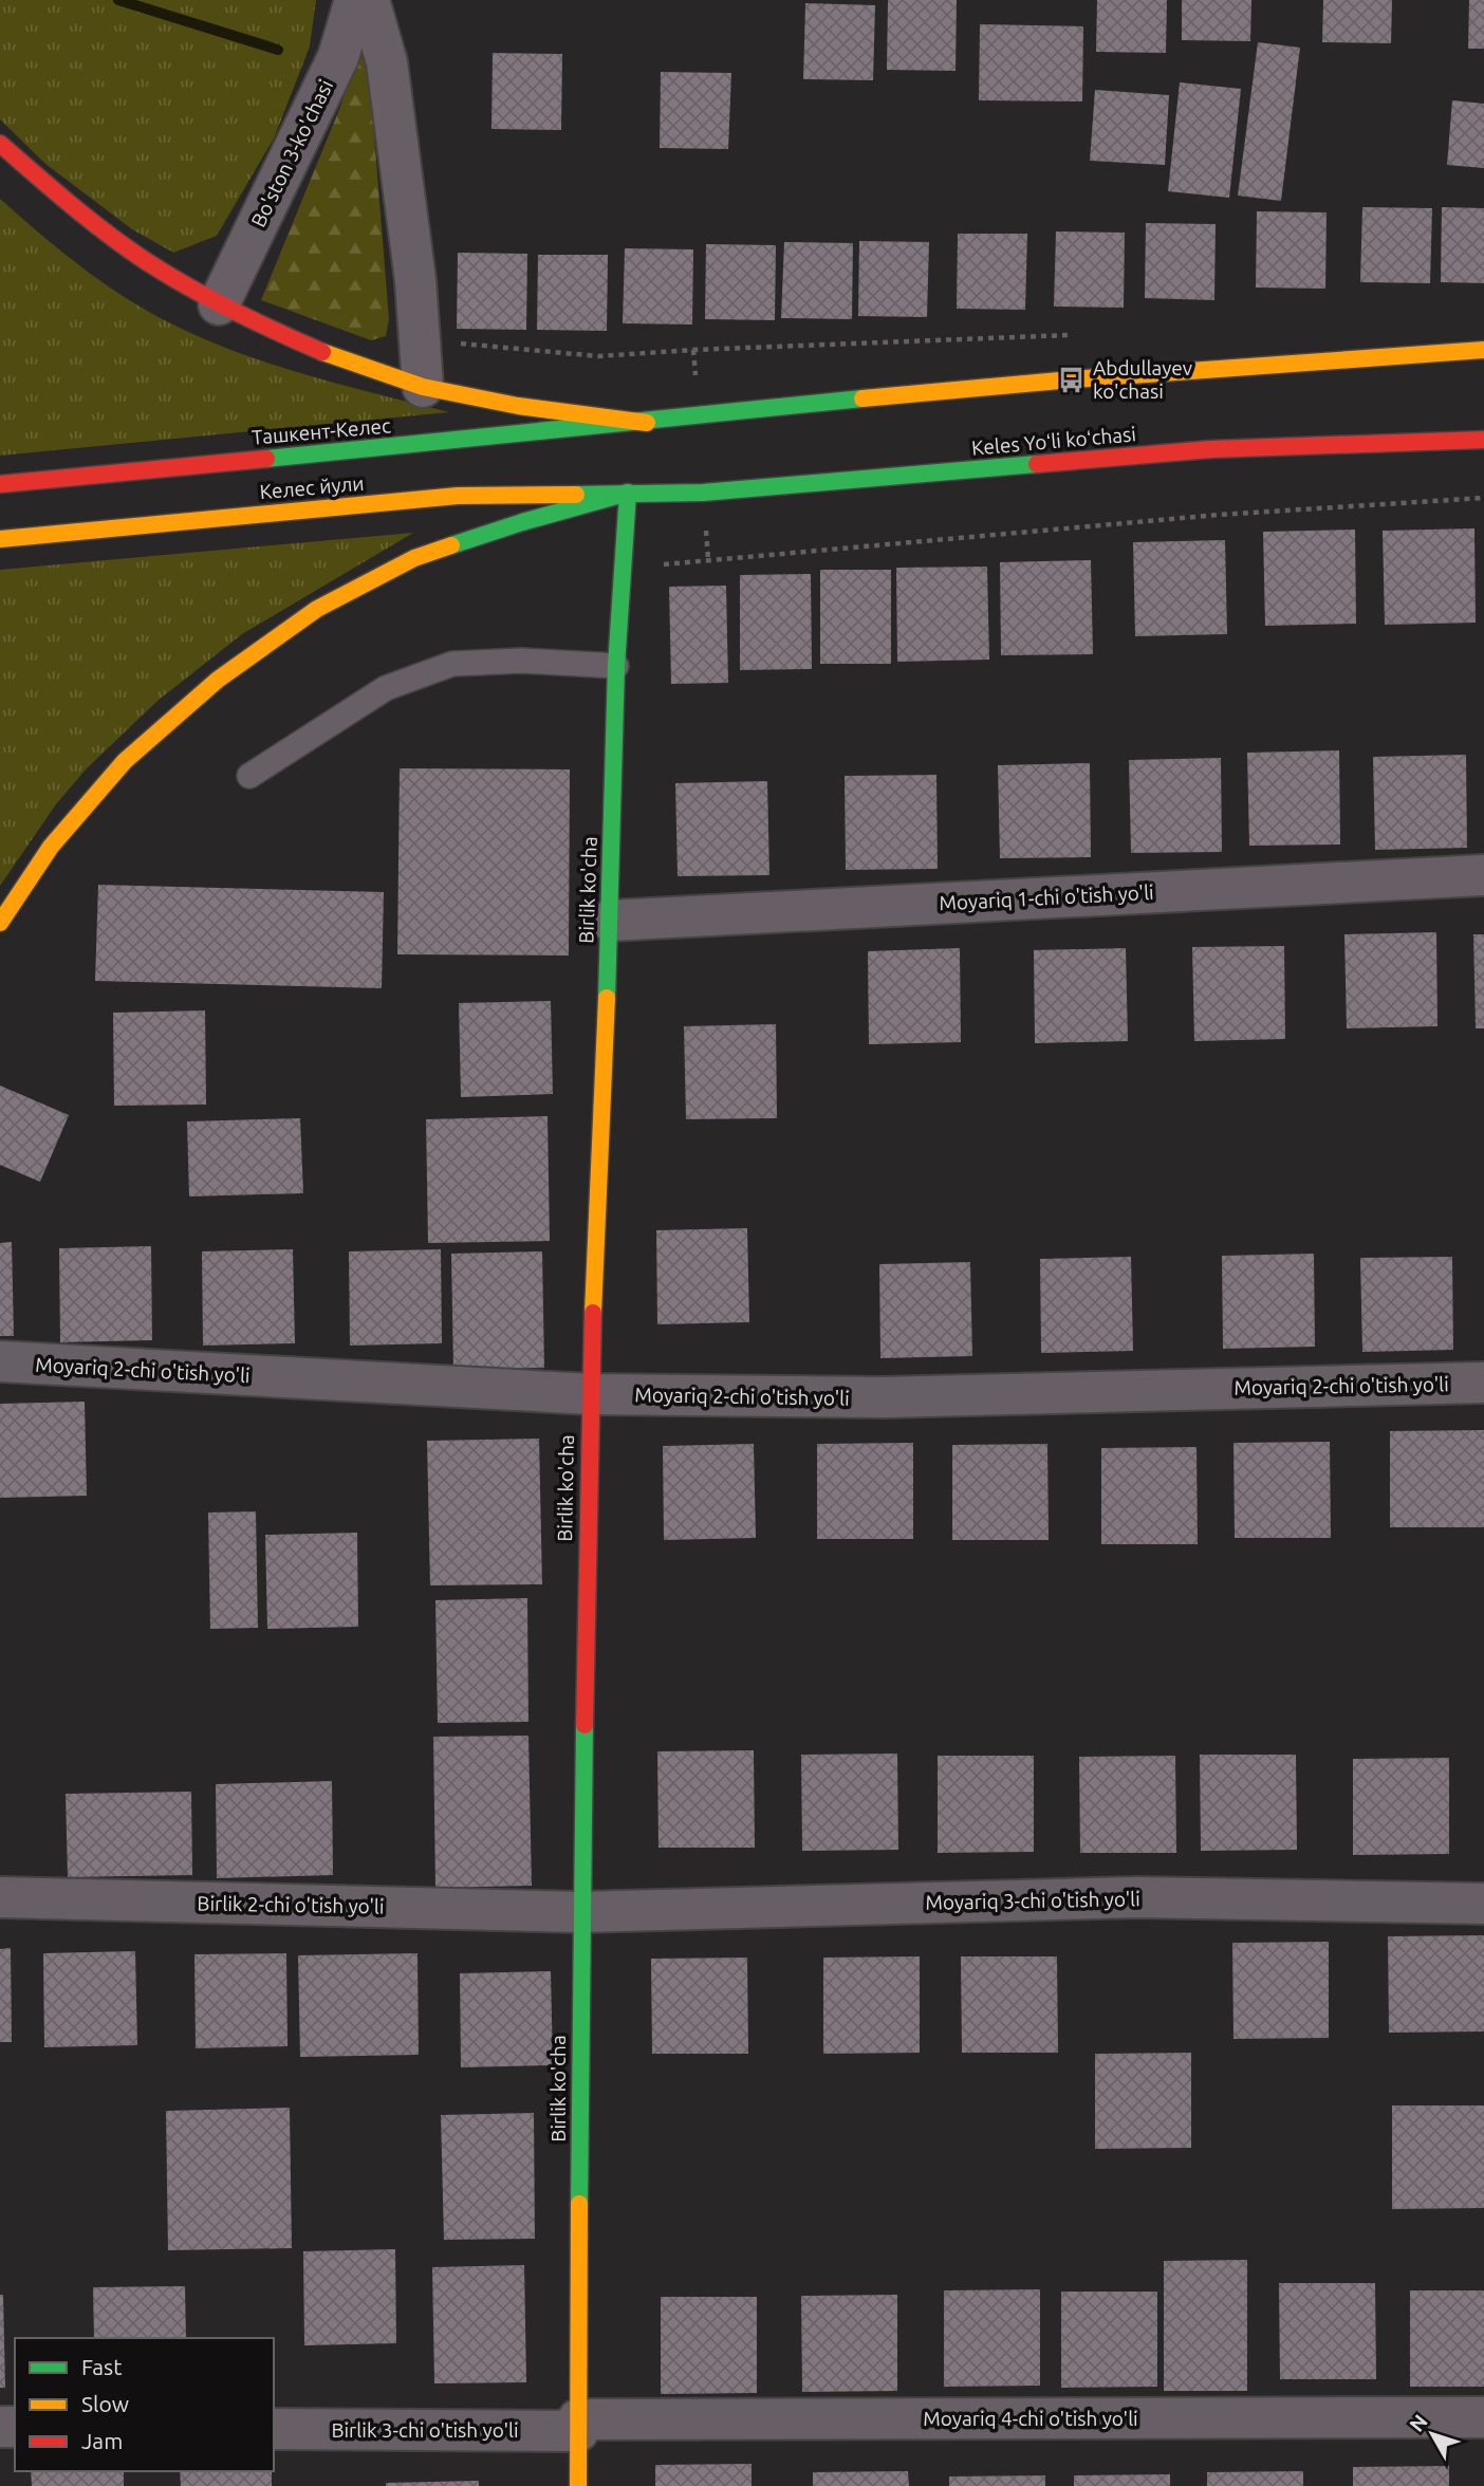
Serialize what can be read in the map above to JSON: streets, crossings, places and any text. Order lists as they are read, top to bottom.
{
  "streets": {
    "main road": [
      "Ташкент-Келес",
      "Keles Yoʻli koʻchasi",
      "Келес йули",
      "Birlik ko'cha"
    ],
    "street": [
      "Bo'ston 3-ko'chasi",
      "Moyariq 1-chi o'tish yo'li",
      "Moyariq 2-chi o'tish yo'li",
      "Moyariq 3-chi o'tish yo'li",
      "Birlik 2-chi o'tish yo'li",
      "Moyariq 4-chi o'tish yo'li",
      "Birlik 3-chi o'tish yo'li"
    ]
  },
  "crossings": [
    ["Keles Yoʻli koʻchasi", "Келес йули"],
    ["Keles Yoʻli koʻchasi", "Birlik ko'cha"],
    ["Келес йули", "Birlik ko'cha"],
    ["Birlik ko'cha", "Moyariq 1-chi o'tish yo'li"],
    ["Birlik ko'cha", "Moyariq 2-chi o'tish yo'li"],
    ["Birlik ko'cha", "Moyariq 3-chi o'tish yo'li"],
    ["Birlik ko'cha", "Birlik 2-chi o'tish yo'li"],
    ["Birlik ko'cha", "Moyariq 4-chi o'tish yo'li"],
    ["Birlik ko'cha", "Birlik 3-chi o'tish yo'li"],
    ["Moyariq 3-chi o'tish yo'li", "Birlik 2-chi o'tish yo'li"],
    ["Moyariq 4-chi o'tish yo'li", "Birlik 3-chi o'tish yo'li"]
  ],
  "places": {
    "bus stop": ["Abdullayev ko'chasi"]
  },
  "legend": ["Fast", "Slow", "Jam"],
  "north": "top left"
}
